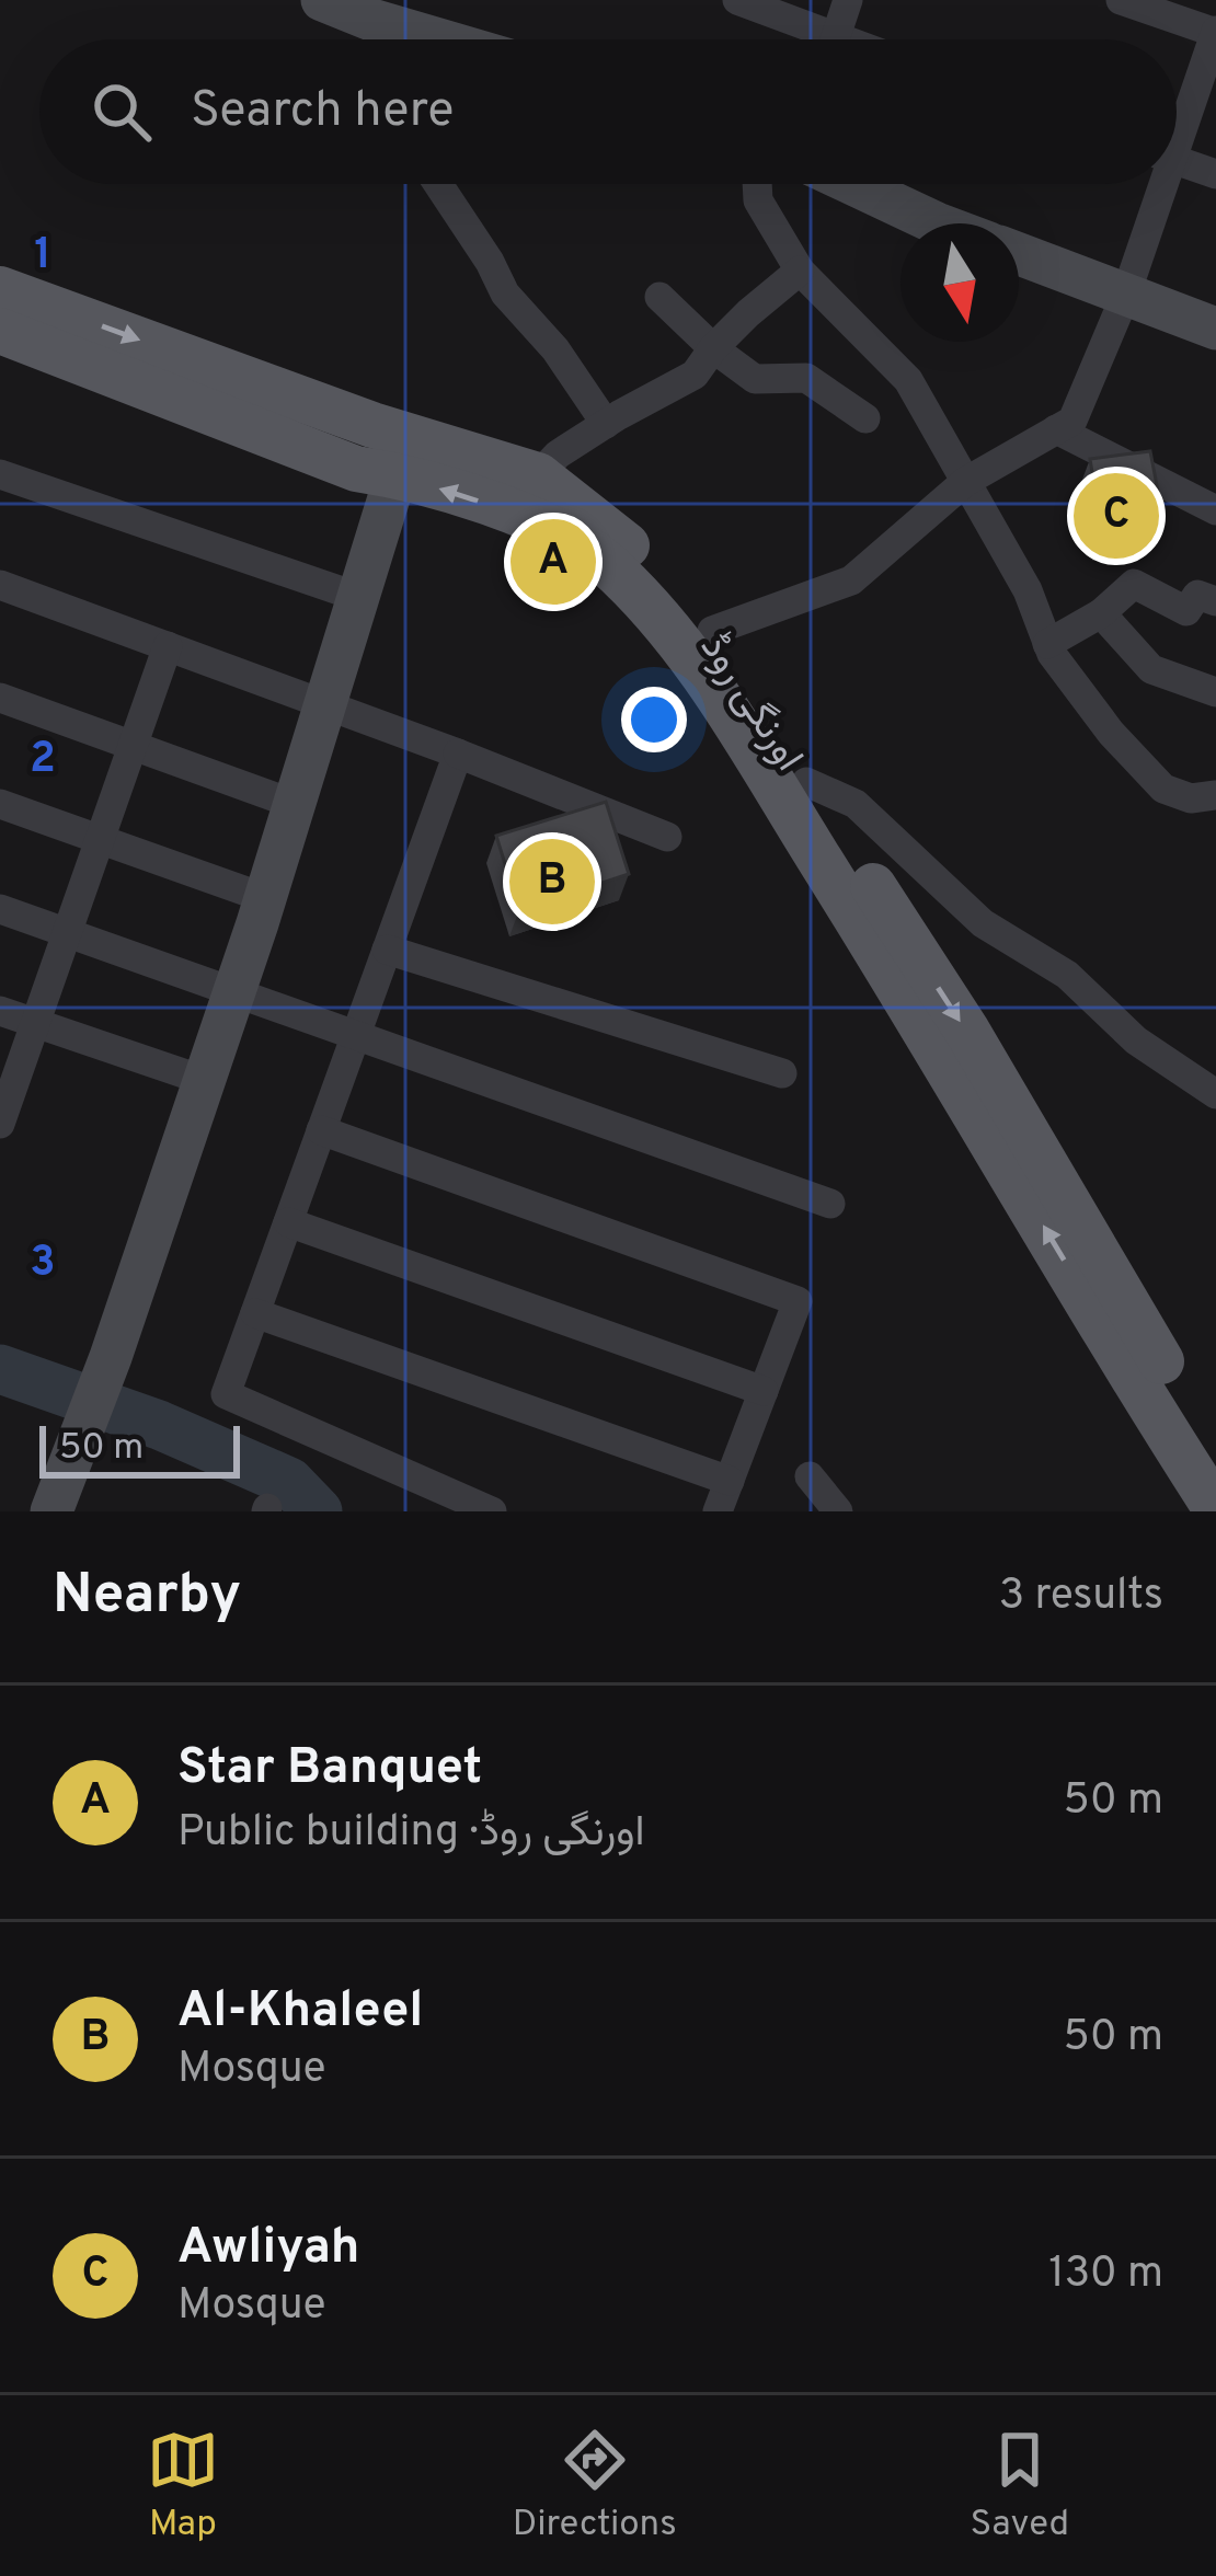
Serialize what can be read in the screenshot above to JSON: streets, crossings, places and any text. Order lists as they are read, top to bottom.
{
  "streets": {
    "main road": ["اورنگی روڈ"]
  },
  "scale_bar": "50 m",
  "north": "bottom",
  "page": {
    "search": "Search here",
    "pins": ["C", "A", "B"],
    "scale": "50 m",
    "heading": ["Nearby", "3 results"],
    "list": [
      {
        "mark": "A",
        "name": "Star Banquet",
        "note": "Public building · اورنگی روڈ",
        "value": "50 m"
      },
      {
        "mark": "B",
        "name": "Al-Khaleel",
        "note": "Mosque",
        "value": "50 m"
      },
      {
        "mark": "C",
        "name": "Awliyah",
        "note": "Mosque",
        "value": "130 m"
      }
    ],
    "nav": ["Map", "Directions", "Saved"]
  },
  "grid": {
    "rows": ["1", "2", "3"]
  }
}
